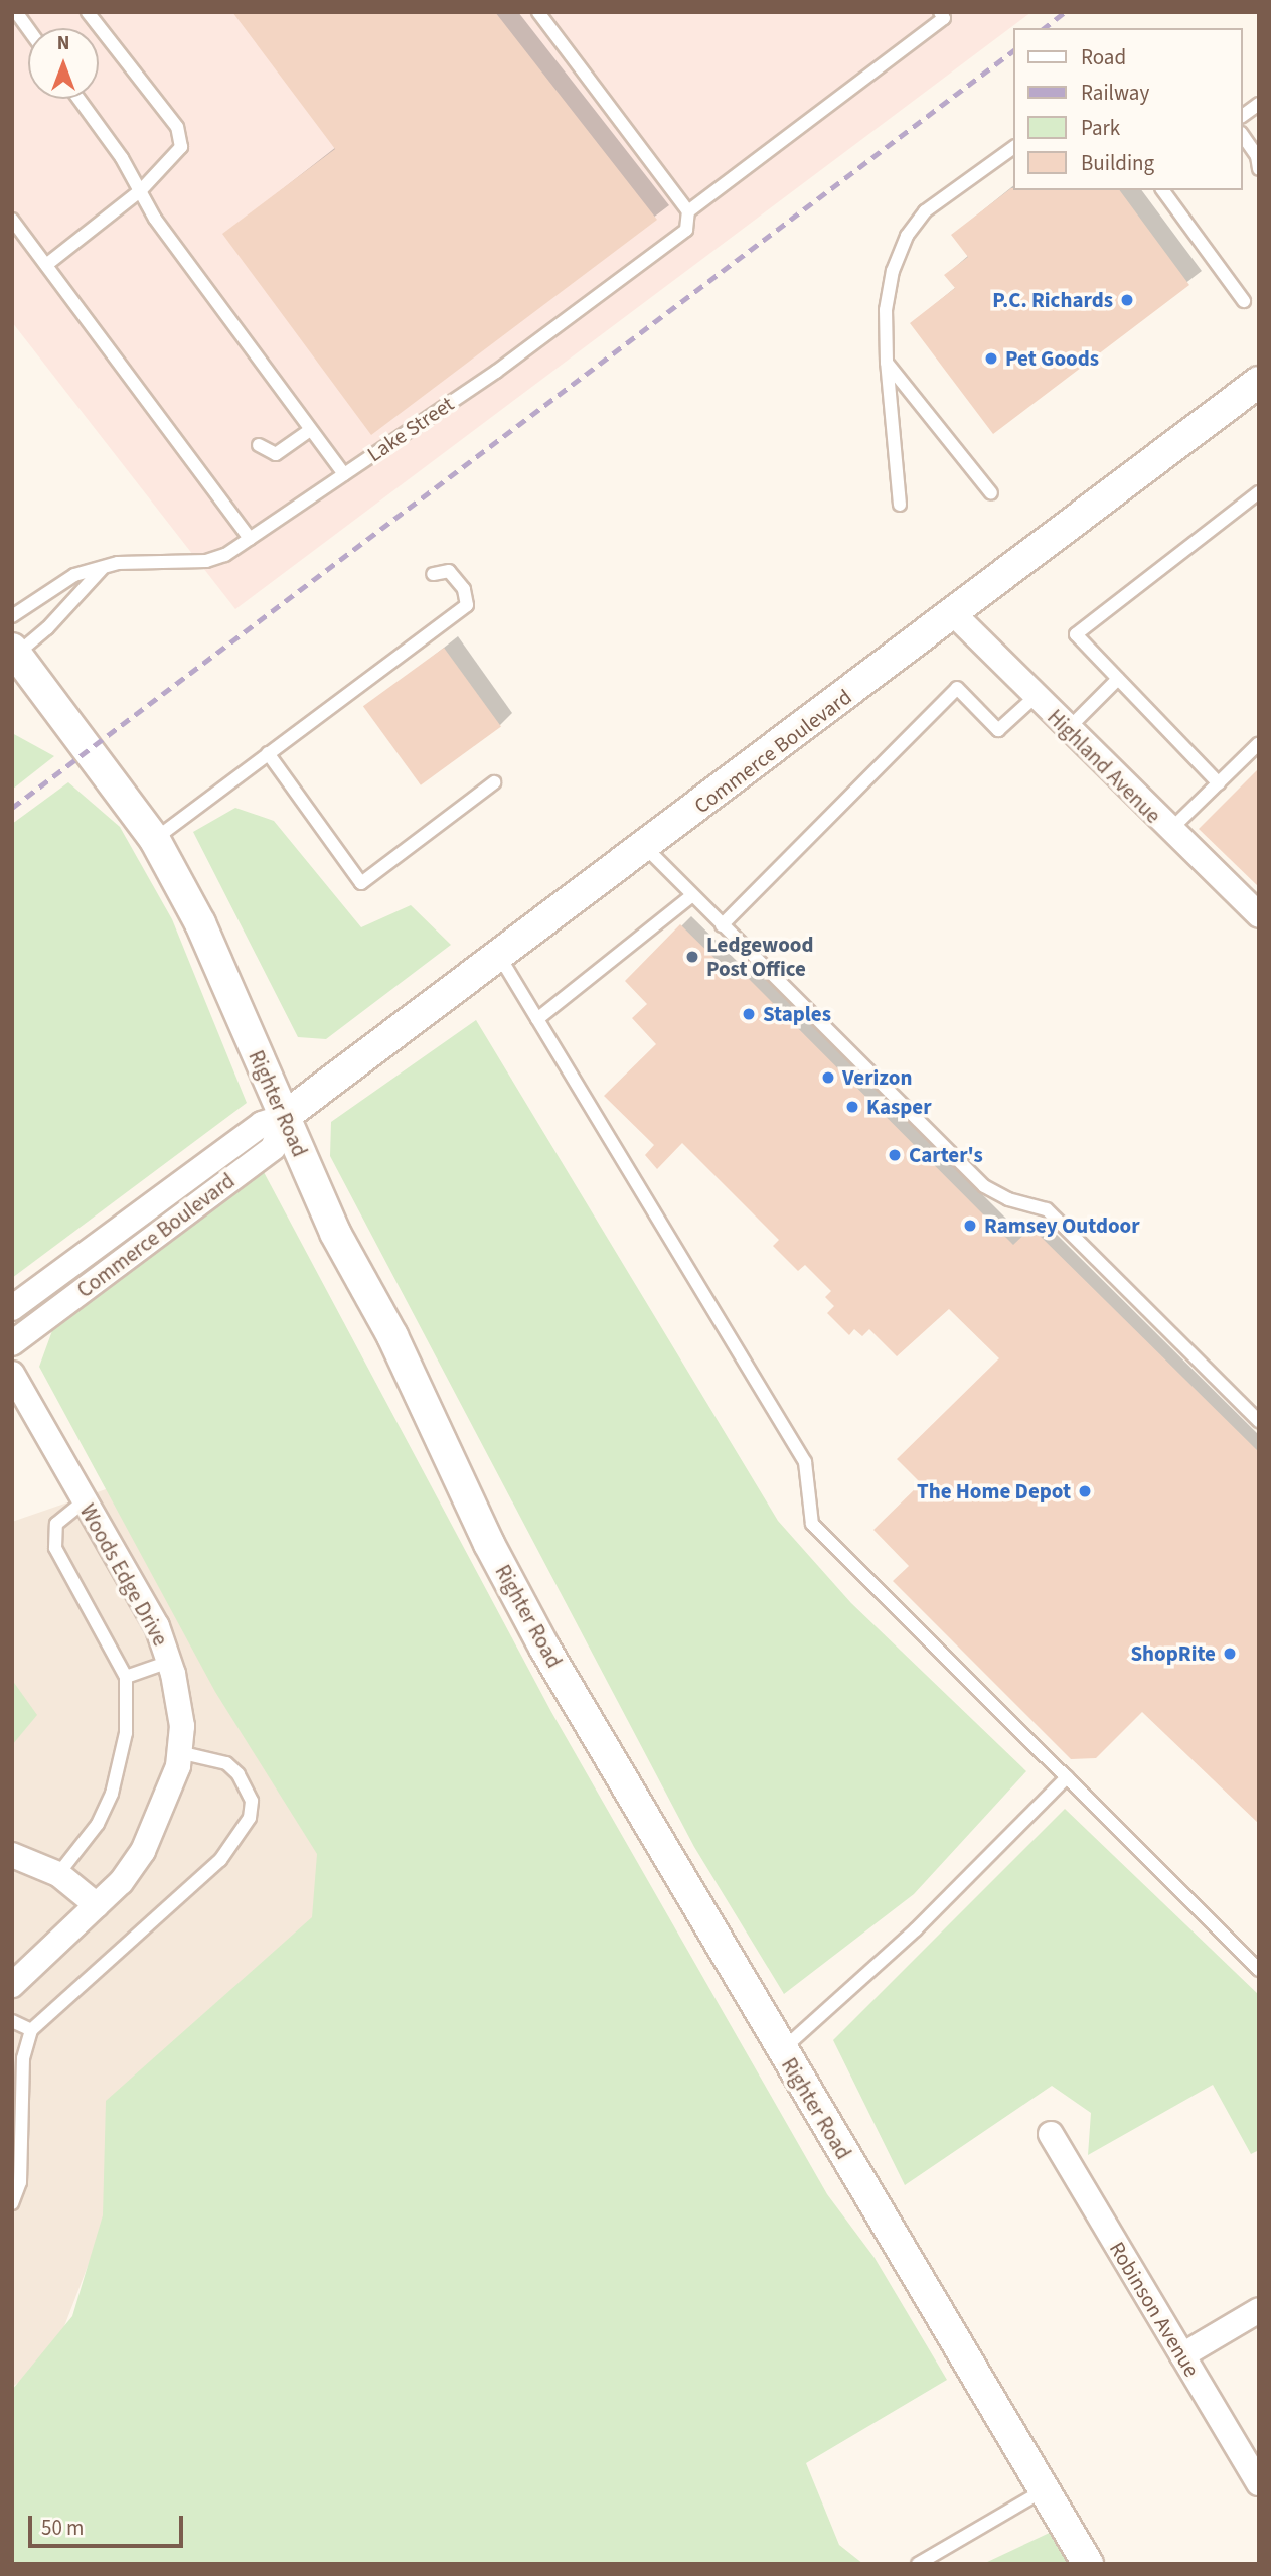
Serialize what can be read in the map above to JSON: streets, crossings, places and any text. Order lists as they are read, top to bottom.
{
  "streets": {
    "street": [
      "Commerce Boulevard",
      "Highland Avenue",
      "Righter Road",
      "Woods Edge Drive",
      "Robinson Avenue"
    ],
    "lane": ["Lake Street"]
  },
  "crossings": [
    ["Commerce Boulevard", "Highland Avenue"],
    ["Commerce Boulevard", "Righter Road"]
  ],
  "places": [
    "P.C. Richards",
    "Pet Goods",
    "Ledgewood Post Office",
    "Staples",
    "Verizon",
    "Kasper",
    "Carter's",
    "Ramsey Outdoor",
    "The Home Depot",
    "ShopRite"
  ],
  "legend": [
    "Road",
    "Railway",
    "Park",
    "Building"
  ],
  "scale_bar": "50 m",
  "north": "top"
}
